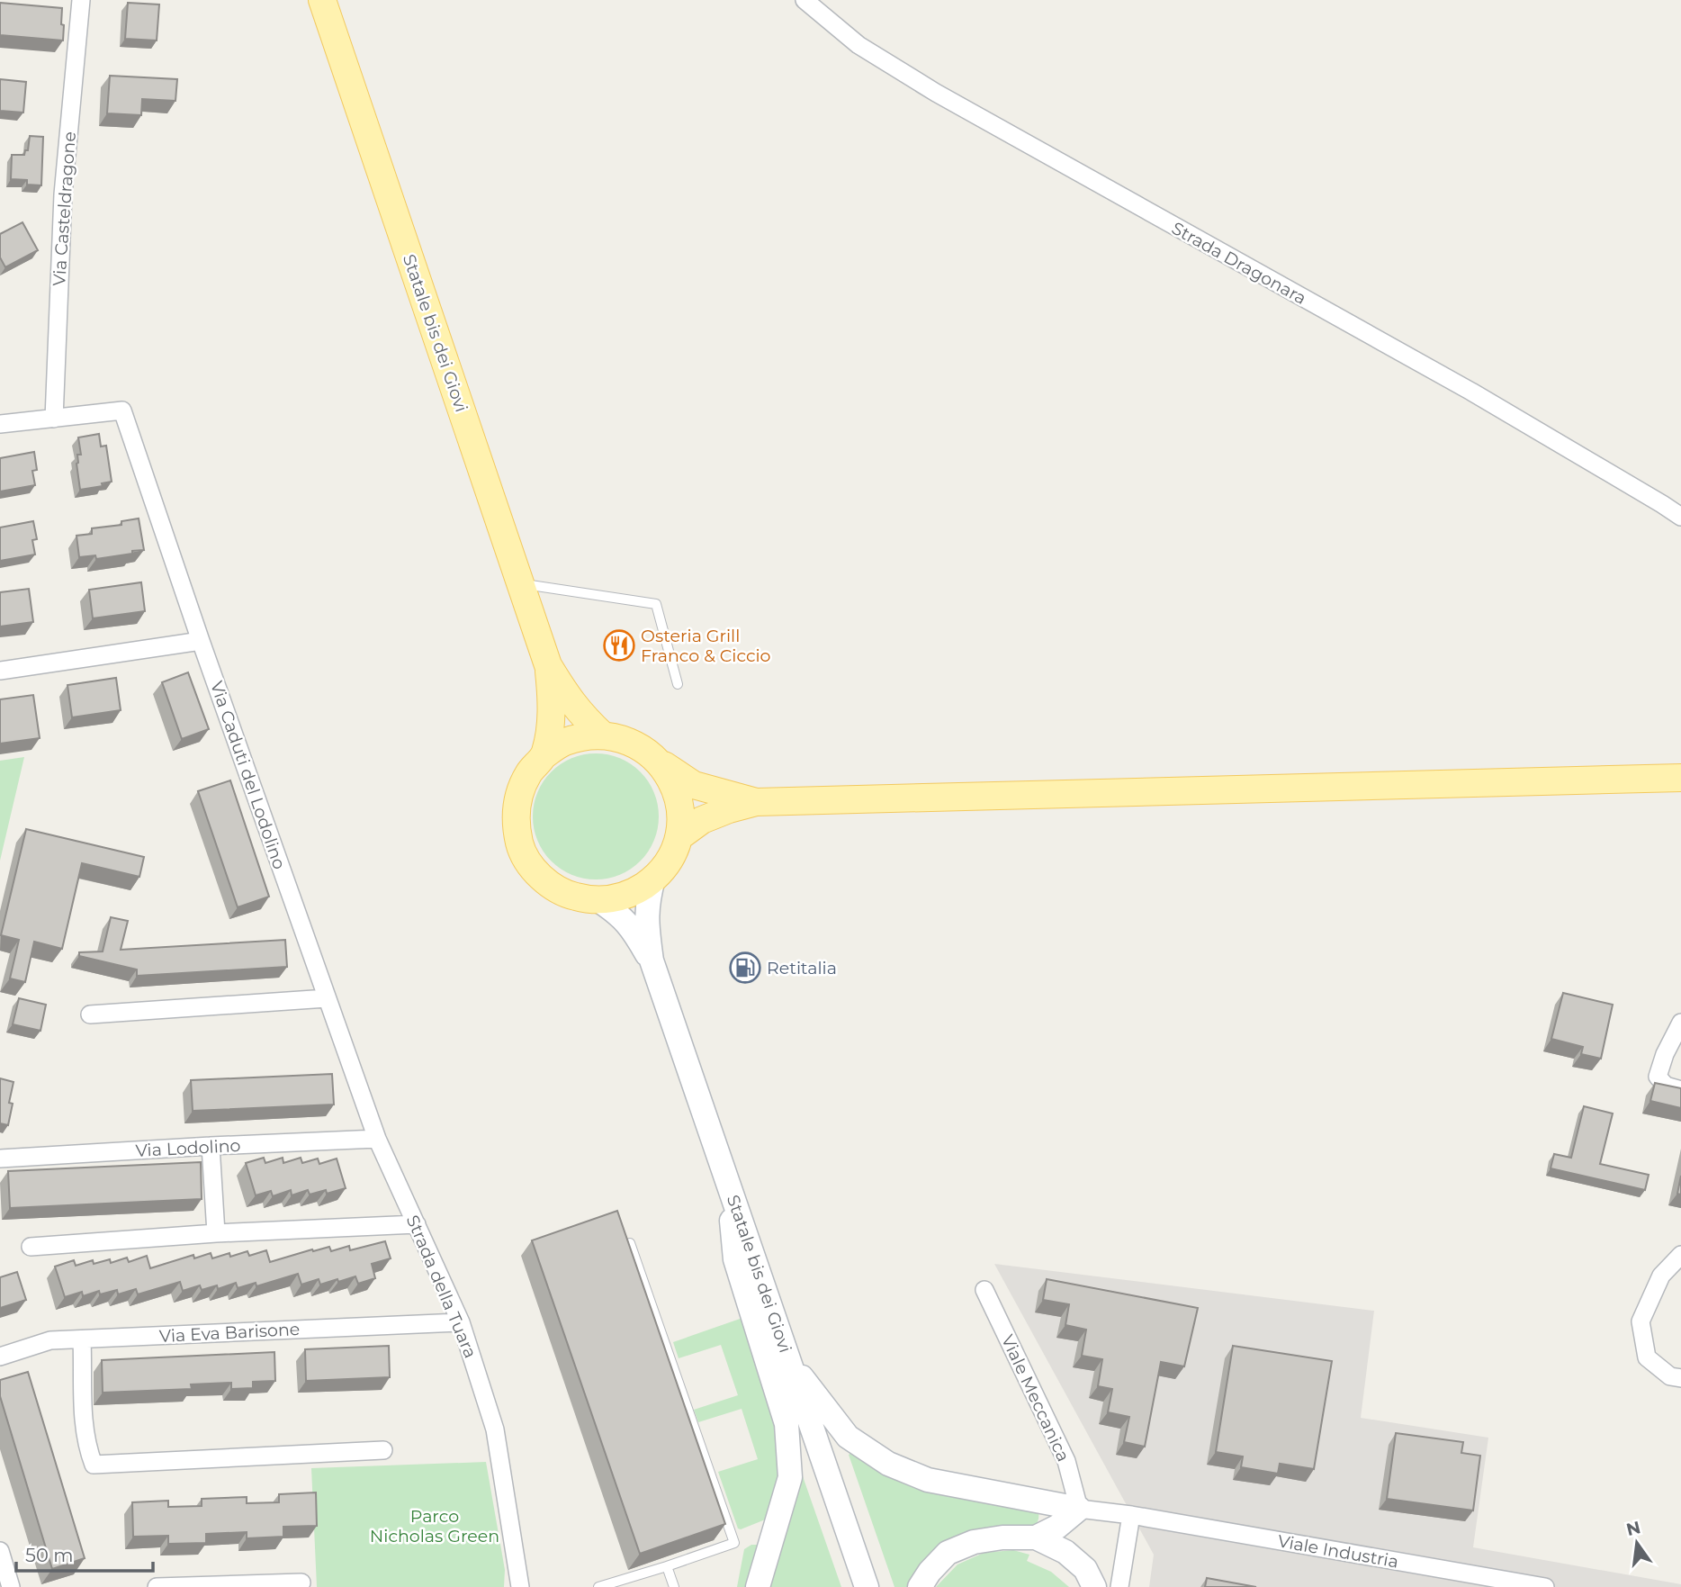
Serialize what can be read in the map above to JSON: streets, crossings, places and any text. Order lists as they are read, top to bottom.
{
  "streets": {
    "main road": ["Statale bis dei Giovi"],
    "street": [
      "Via Casteldragone",
      "Strada Dragonara",
      "Via Caduti del Lodolino",
      "Via Lodolino",
      "Strada della Tuara",
      "Via Eva Barisone",
      "Viale Meccanica",
      "Viale Industria"
    ]
  },
  "crossings": [
    ["Via Casteldragone", "Via Caduti del Lodolino"],
    ["Via Caduti del Lodolino", "Via Lodolino"],
    ["Via Caduti del Lodolino", "Strada della Tuara"],
    ["Via Lodolino", "Strada della Tuara"],
    ["Strada della Tuara", "Via Eva Barisone"],
    ["Viale Meccanica", "Viale Industria"]
  ],
  "parks": ["Parco Nicholas Green"],
  "places": {
    "restaurant": ["Osteria Grill Franco & Ciccio"],
    "fuel station": ["Retitalia"]
  },
  "scale_bar": "50 m",
  "north": "top"
}
